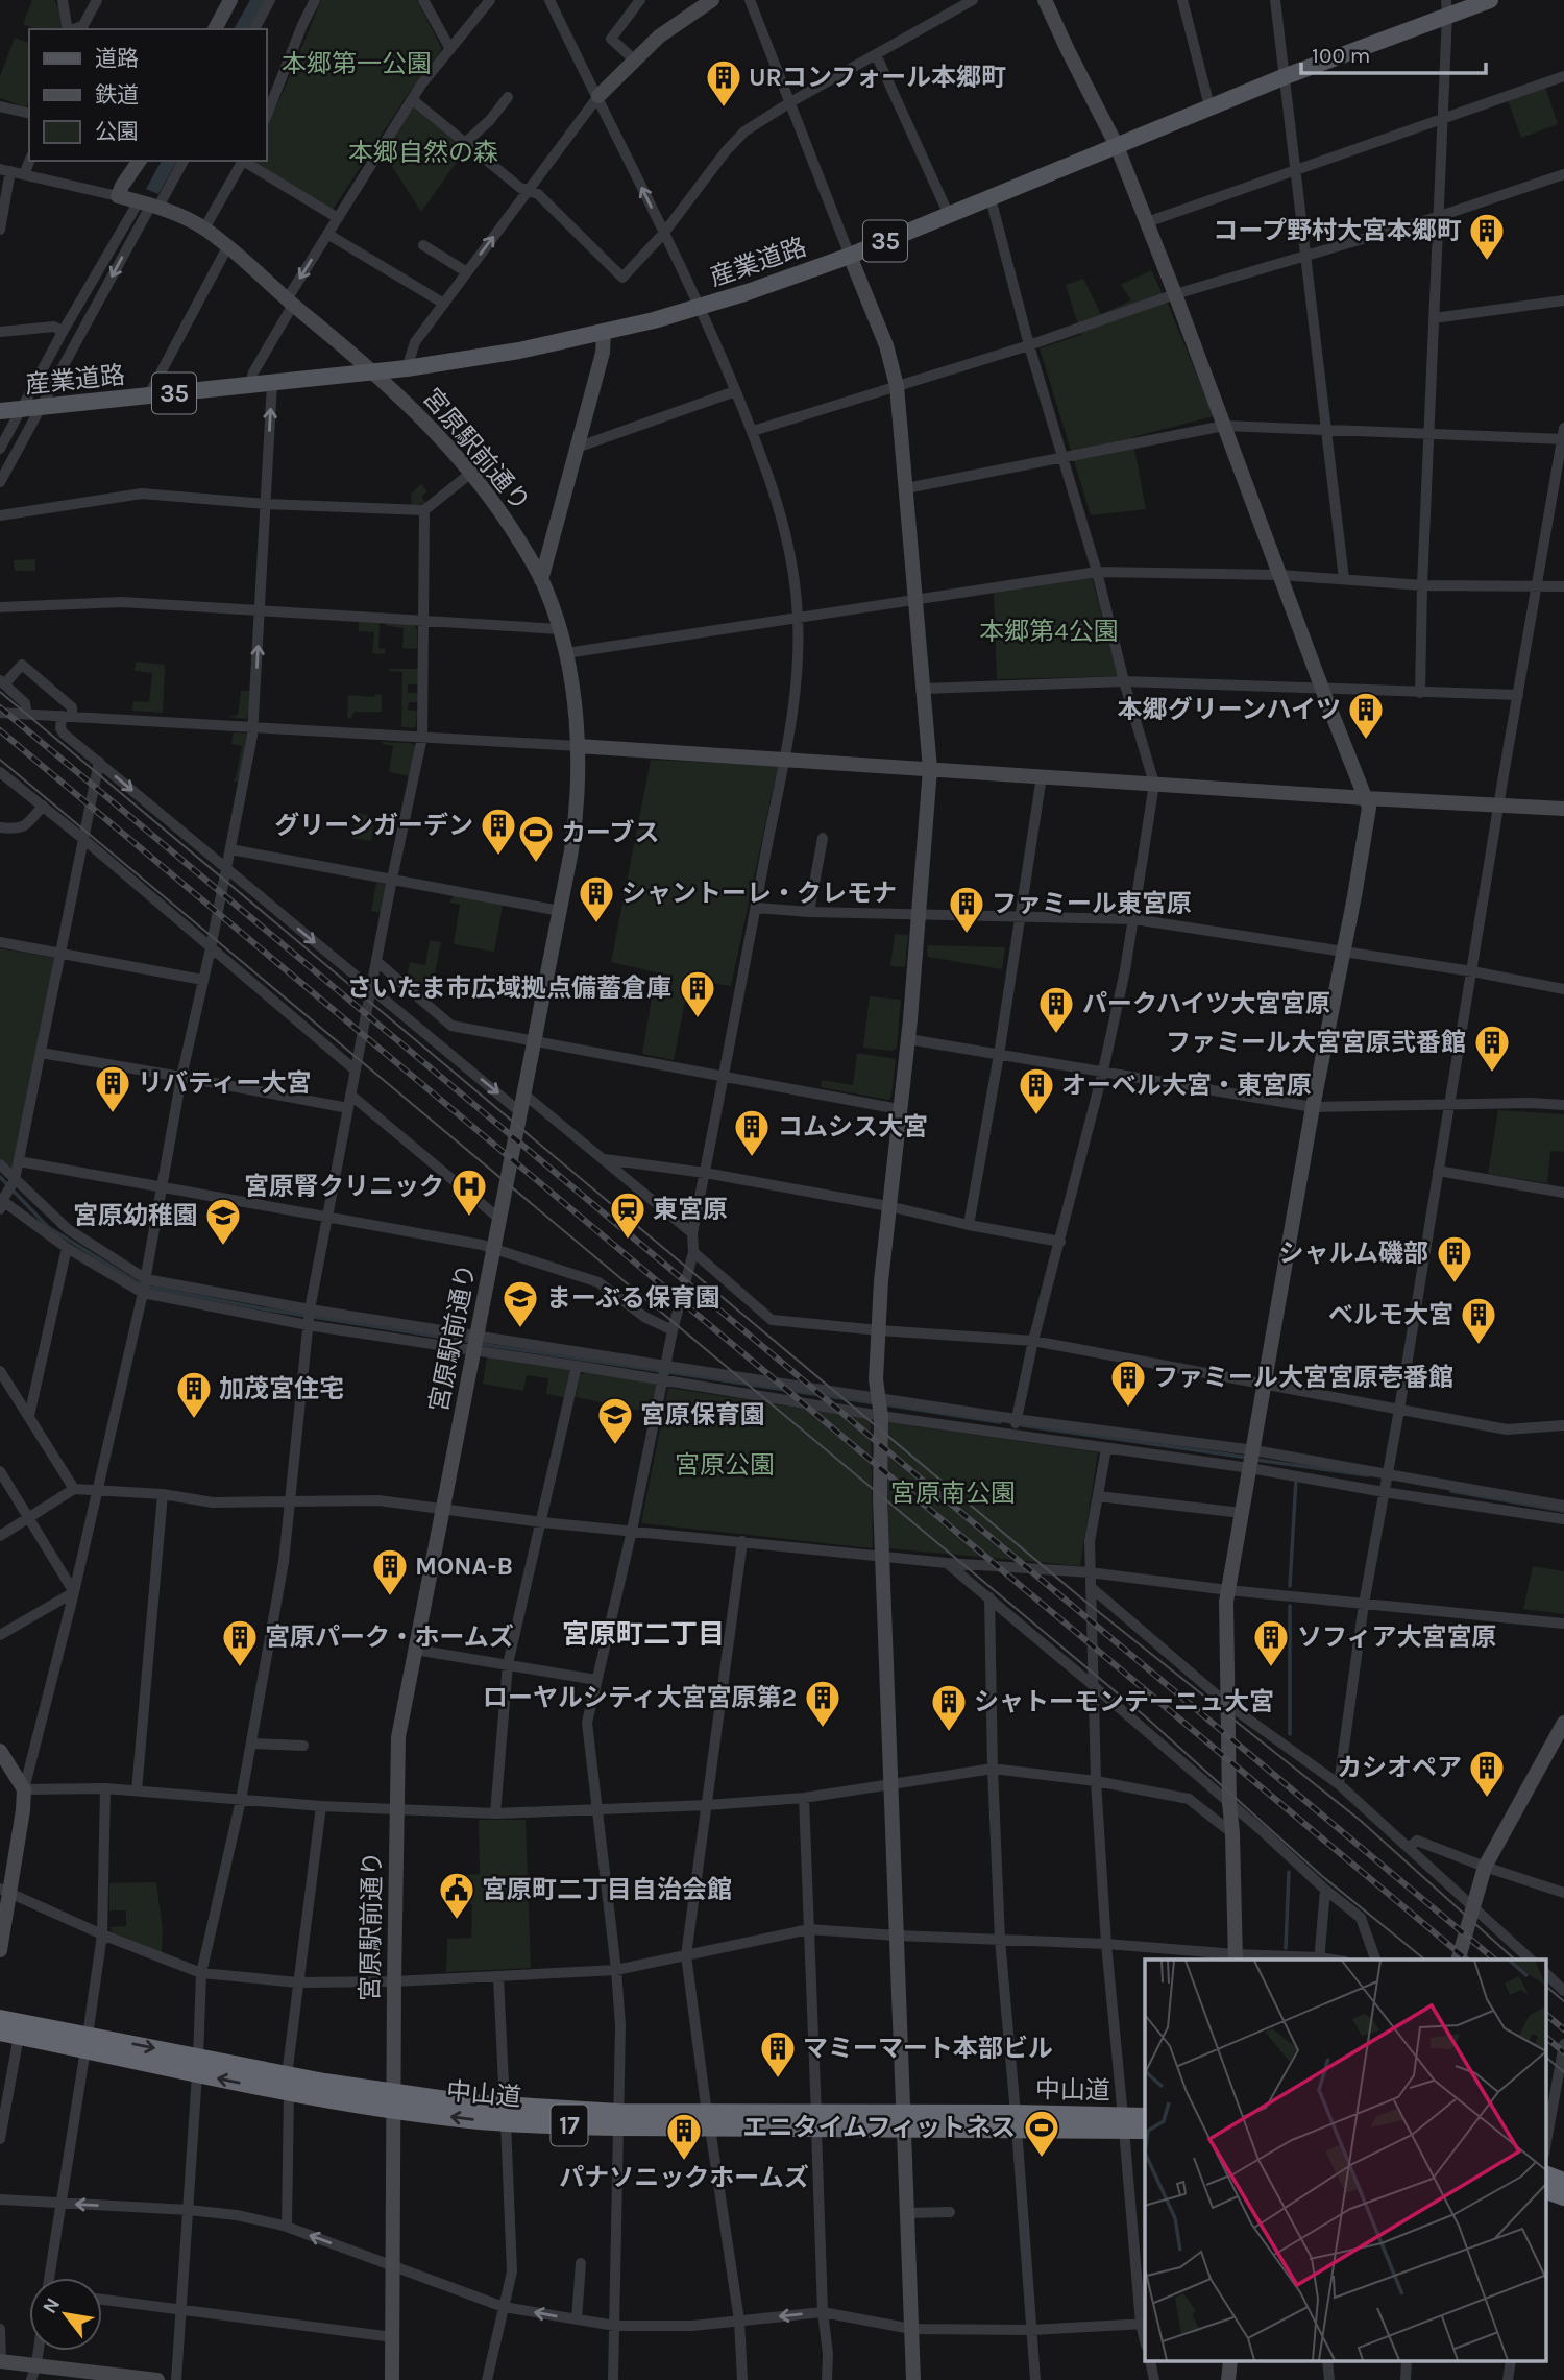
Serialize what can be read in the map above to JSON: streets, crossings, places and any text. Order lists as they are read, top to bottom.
{
  "streets": {
    "highway": ["中山道", "17"],
    "main road": ["35", "産業道路"],
    "street": ["宮原駅前通り"]
  },
  "crossings": [
    ["産業道路", "宮原駅前通り"],
    ["宮原駅前通り", "中山道"]
  ],
  "districts": ["宮原町二丁目"],
  "parks": [
    "本郷第一公園",
    "本郷自然の森",
    "本郷第4公園",
    "宮原公園",
    "宮原南公園"
  ],
  "places": {
    "building": [
      "URコンフォール本郷町",
      "コープ野村大宮本郷町",
      "本郷グリーンハイツ",
      "グリーンガーデン",
      "シャントーレ・クレモナ",
      "ファミール東宮原",
      "さいたま市広域拠点備蓄倉庫",
      "パークハイツ大宮宮原",
      "ファミール大宮宮原弐番館",
      "リバティー大宮",
      "オーベル大宮・東宮原",
      "コムシス大宮",
      "シャルム磯部",
      "ベルモ大宮",
      "ファミール大宮宮原壱番館",
      "加茂宮住宅",
      "MONA-B",
      "宮原パーク・ホームズ",
      "ソフィア大宮宮原",
      "ローヤルシティ大宮宮原第2",
      "シャトーモンテーニュ大宮",
      "カシオペア",
      "マミーマート本部ビル",
      "パナソニックホームズ"
    ],
    "sports": ["カーブス", "エニタイムフィットネス"],
    "hospital": ["宮原腎クリニック"],
    "station": ["東宮原"],
    "school or university": ["宮原幼稚園", "まーぶる保育園", "宮原保育園"],
    "public building": ["宮原町二丁目自治会館"]
  },
  "legend": ["道路", "鉄道", "公園"],
  "scale_bar": "100 m",
  "north": "top left"
}
